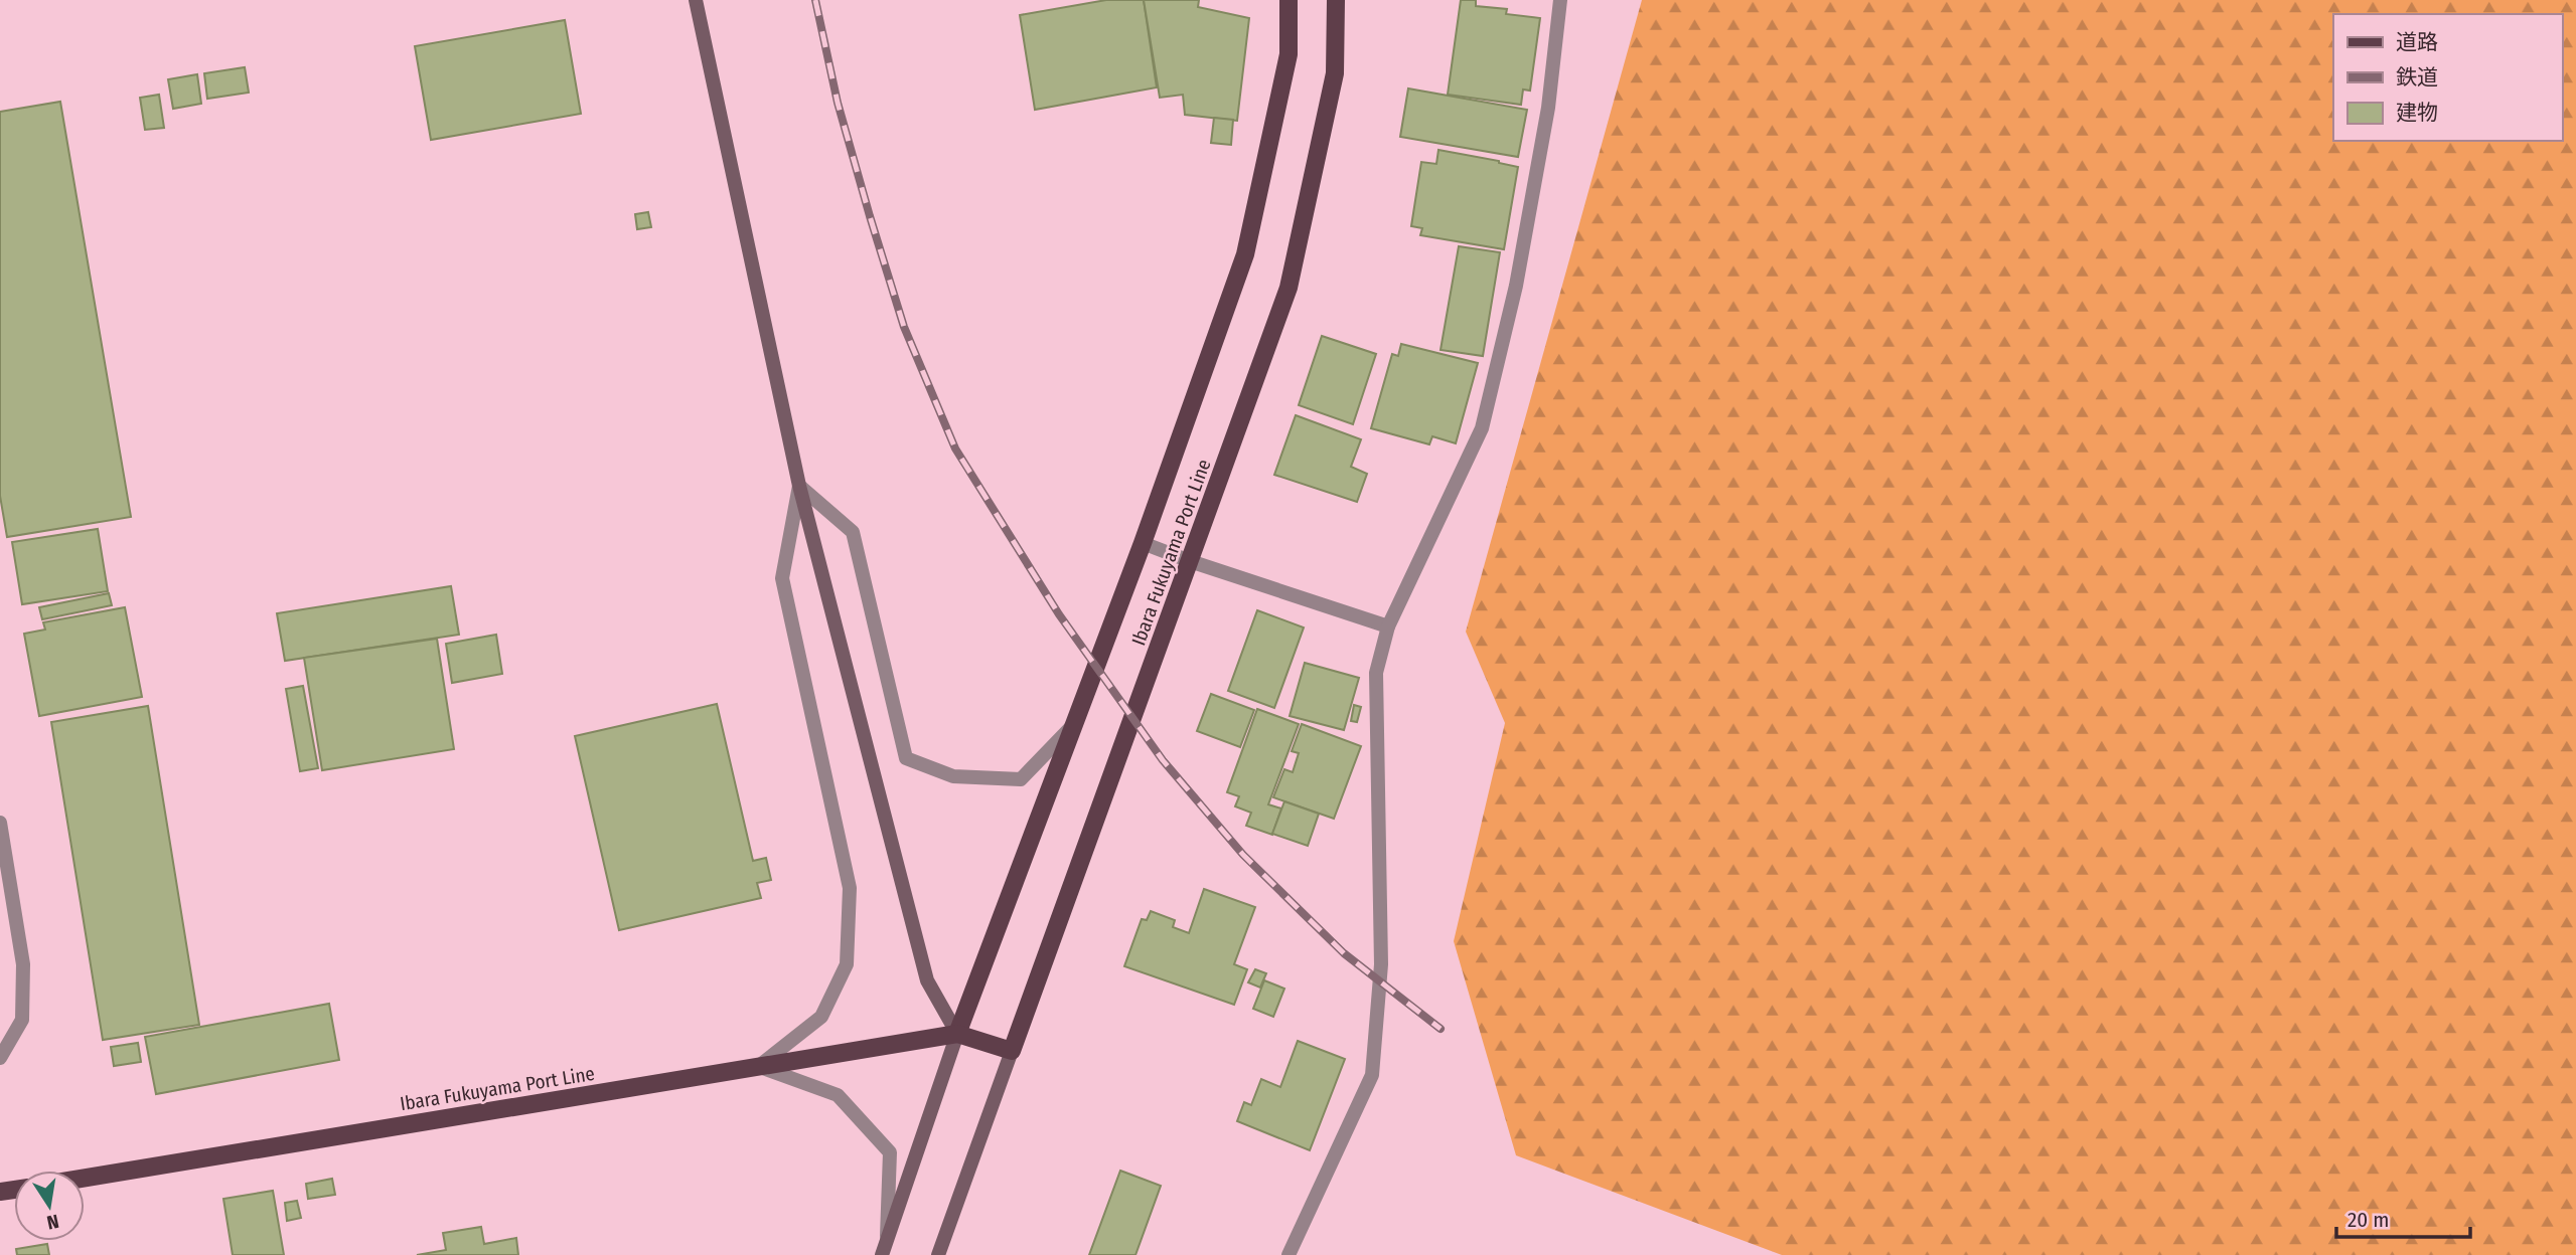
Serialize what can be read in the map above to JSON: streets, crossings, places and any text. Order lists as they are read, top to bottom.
{
  "streets": {
    "main road": ["Ibara Fukuyama Port Line"]
  },
  "legend": ["道路", "鉄道", "建物"],
  "scale_bar": "20 m",
  "north": "bottom"
}
